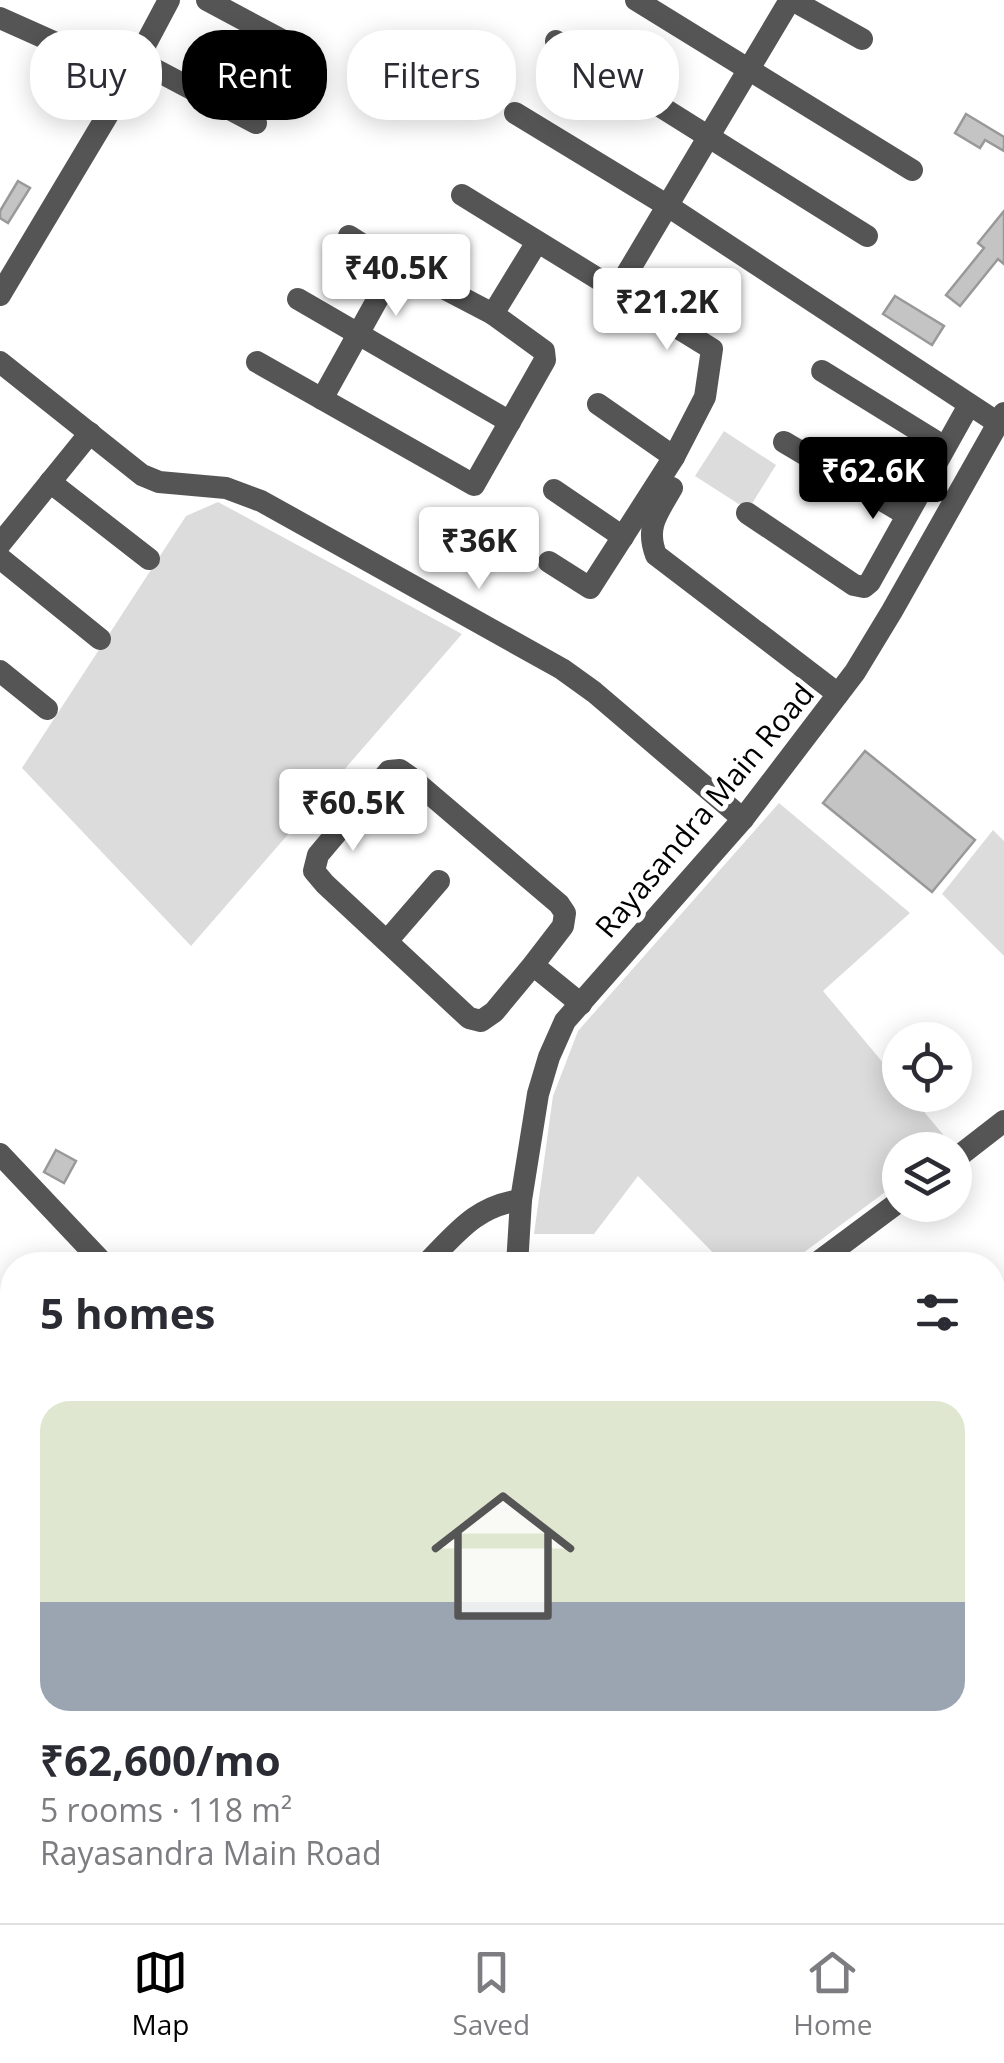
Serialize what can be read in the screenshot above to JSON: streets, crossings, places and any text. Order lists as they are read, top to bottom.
{
  "streets": {
    "street": ["Rayasandra Main Road"]
  },
  "page": {
    "chip": [
      "Buy",
      "Rent",
      "Filters",
      "New"
    ],
    "price": [
      "₹40.5K",
      "₹21.2K",
      "₹62.6K",
      "₹36K",
      "₹60.5K"
    ],
    "heading": "5 homes",
    "list": [
      {
        "name": "₹62,600/mo",
        "note": "5 rooms · 118 m² · Rayasandra Main Road"
      }
    ],
    "tabs": ["Map", "Saved", "Home"]
  }
}
